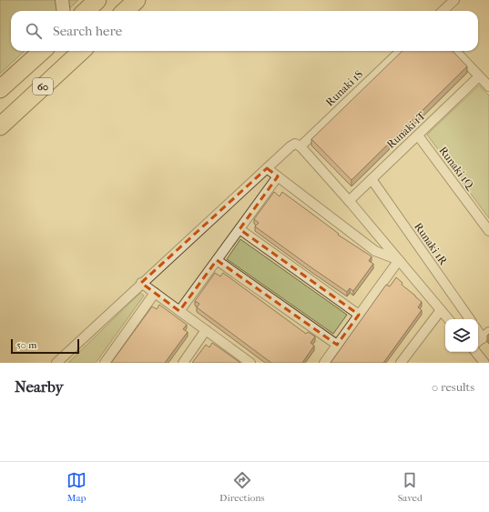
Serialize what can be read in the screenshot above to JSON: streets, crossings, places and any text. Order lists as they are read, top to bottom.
{
  "streets": {
    "highway": ["60"],
    "street": [
      "Runaki 1S",
      "Runaki 1T",
      "Runaki 1Q",
      "Runaki 1R"
    ]
  },
  "crossings": [
    ["Runaki 1T", "Runaki 1Q"],
    ["Runaki 1T", "Runaki 1R"]
  ],
  "scale_bar": "50 m",
  "page": {
    "search": "Search here",
    "scale": "50 m",
    "heading": ["Nearby", "0 results"],
    "nav": ["Map", "Directions", "Saved"]
  }
}
